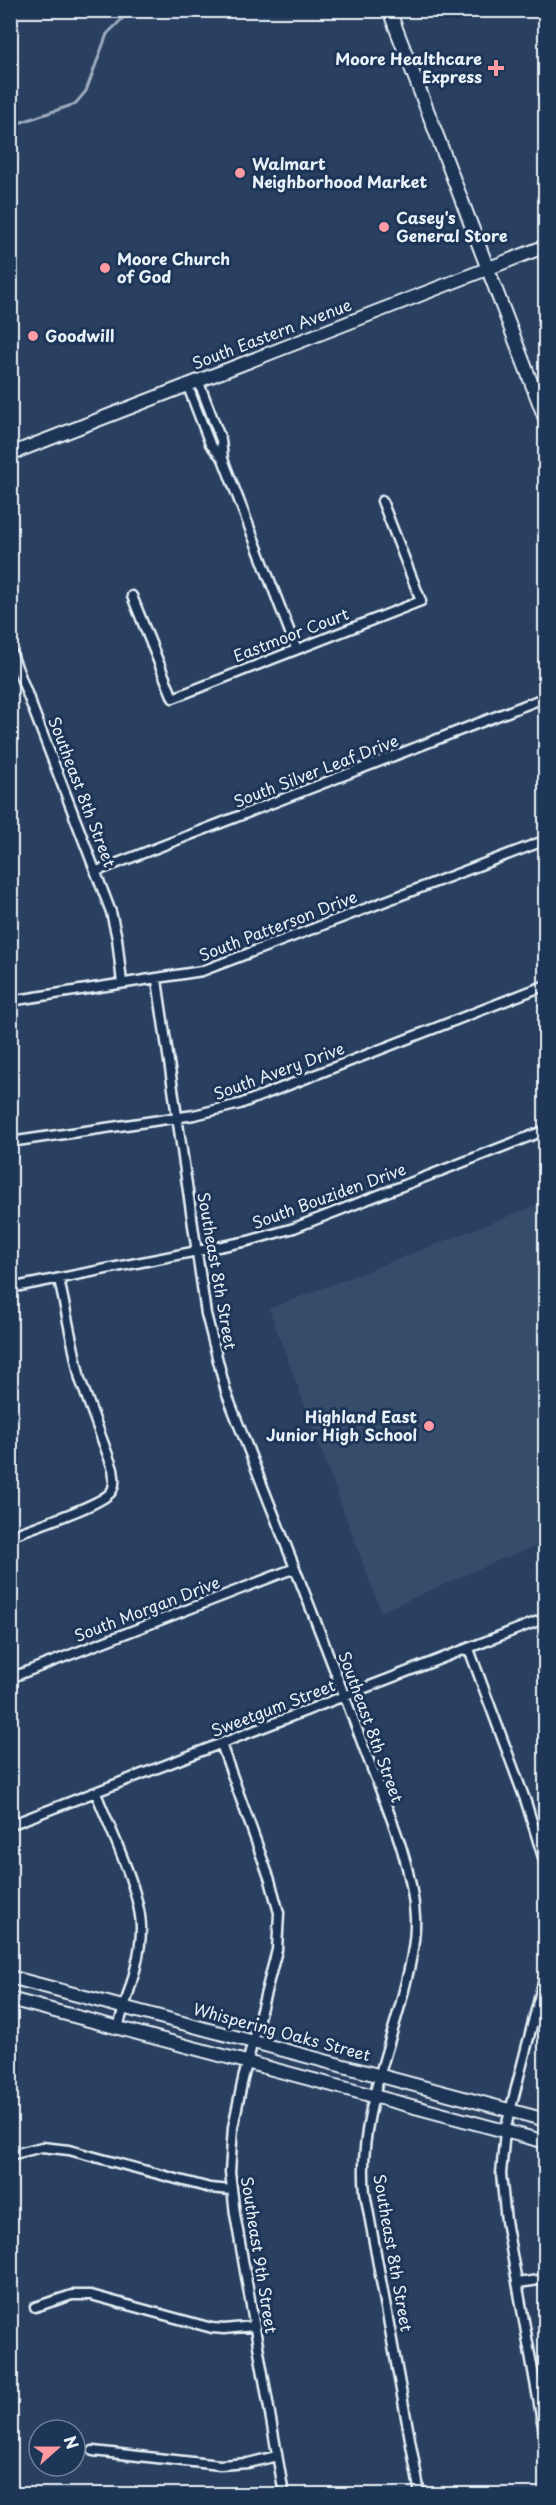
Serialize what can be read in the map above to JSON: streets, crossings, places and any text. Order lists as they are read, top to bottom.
{
  "streets": {
    "street": [
      "South Eastern Avenue",
      "Eastmoor Court",
      "South Silver Leaf Drive",
      "Southeast 8th Street",
      "South Patterson Drive",
      "South Avery Drive",
      "South Bouziden Drive",
      "South Morgan Drive",
      "Sweetgum Street",
      "Whispering Oaks Street",
      "Southeast 9th Street"
    ]
  },
  "crossings": [
    ["South Silver Leaf Drive", "Southeast 8th Street"],
    ["Southeast 8th Street", "South Patterson Drive"],
    ["Southeast 8th Street", "South Avery Drive"],
    ["Southeast 8th Street", "South Bouziden Drive"],
    ["Southeast 8th Street", "South Morgan Drive"],
    ["Southeast 8th Street", "Sweetgum Street"],
    ["Southeast 8th Street", "Whispering Oaks Street"],
    ["Sweetgum Street", "Southeast 9th Street"],
    ["Whispering Oaks Street", "Southeast 9th Street"]
  ],
  "places": {
    "health": ["Moore Healthcare Express"],
    "other": [
      "Walmart Neighborhood Market",
      "Casey's General Store",
      "Moore Church of God",
      "Goodwill",
      "Highland East Junior High School"
    ]
  },
  "north": "right"
}
